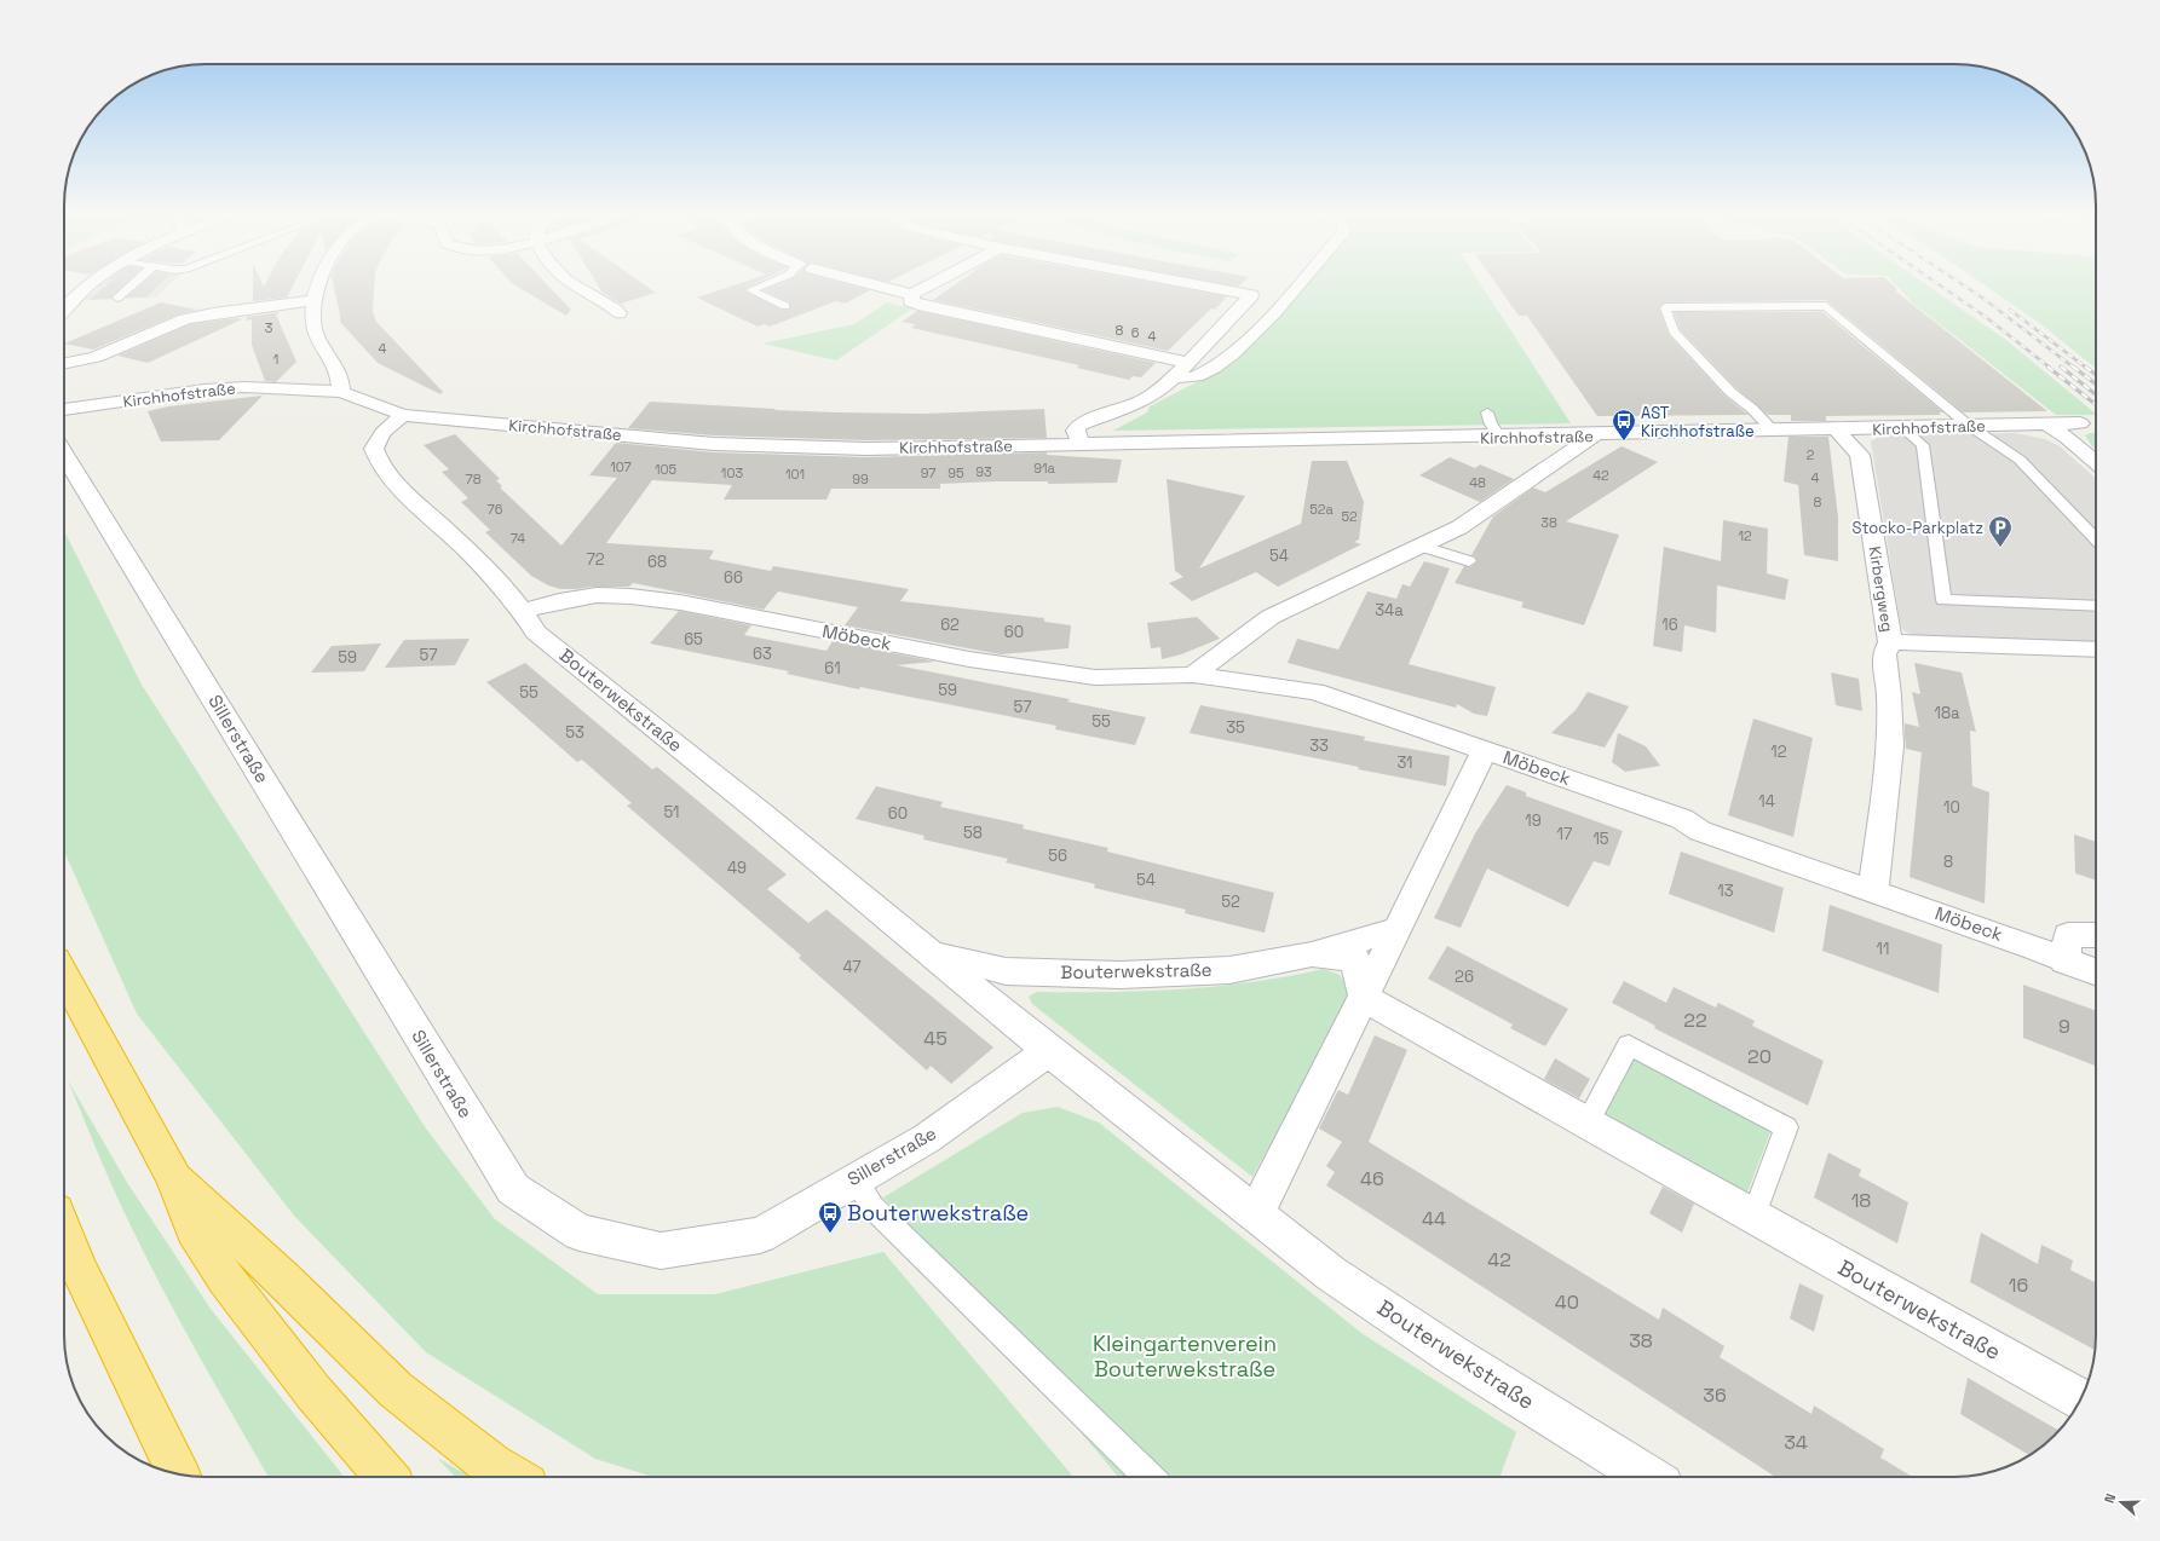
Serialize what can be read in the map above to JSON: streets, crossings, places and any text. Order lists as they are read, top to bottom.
{
  "streets": {
    "street": [
      "Kirchhofstraße",
      "Kirbergweg",
      "Möbeck",
      "Bouterwekstraße",
      "Sillerstraße"
    ]
  },
  "crossings": [
    ["Kirchhofstraße", "Kirbergweg"],
    ["Kirchhofstraße", "Bouterwekstraße"],
    ["Kirbergweg", "Möbeck"],
    ["Möbeck", "Bouterwekstraße"],
    ["Bouterwekstraße", "Sillerstraße"]
  ],
  "parks": ["Kleingartenverein Bouterwekstraße"],
  "places": {
    "bus stop": ["AST Kirchhofstraße", "Bouterwekstraße"],
    "parking": ["Stocko-Parkplatz"]
  },
  "house_numbers": [
    "3",
    "8",
    "6",
    "4",
    "4",
    "1",
    "2",
    "107",
    "91a",
    "105",
    "93",
    "103",
    "97",
    "95",
    "101",
    "42",
    "4",
    "78",
    "99",
    "48",
    "8",
    "76",
    "52a",
    "52",
    "38",
    "12",
    "74",
    "54",
    "72",
    "68",
    "66",
    "34a",
    "62",
    "16",
    "60",
    "65",
    "63",
    "57",
    "59",
    "61",
    "59",
    "55",
    "57",
    "18a",
    "55",
    "35",
    "53",
    "33",
    "12",
    "31",
    "14",
    "10",
    "51",
    "60",
    "19",
    "58",
    "17",
    "15",
    "56",
    "8",
    "49",
    "54",
    "13",
    "52",
    "11",
    "47",
    "26",
    "22",
    "9",
    "45",
    "20",
    "46",
    "18",
    "44",
    "42",
    "16",
    "40",
    "38",
    "36",
    "34"
  ],
  "north": "left"
}
